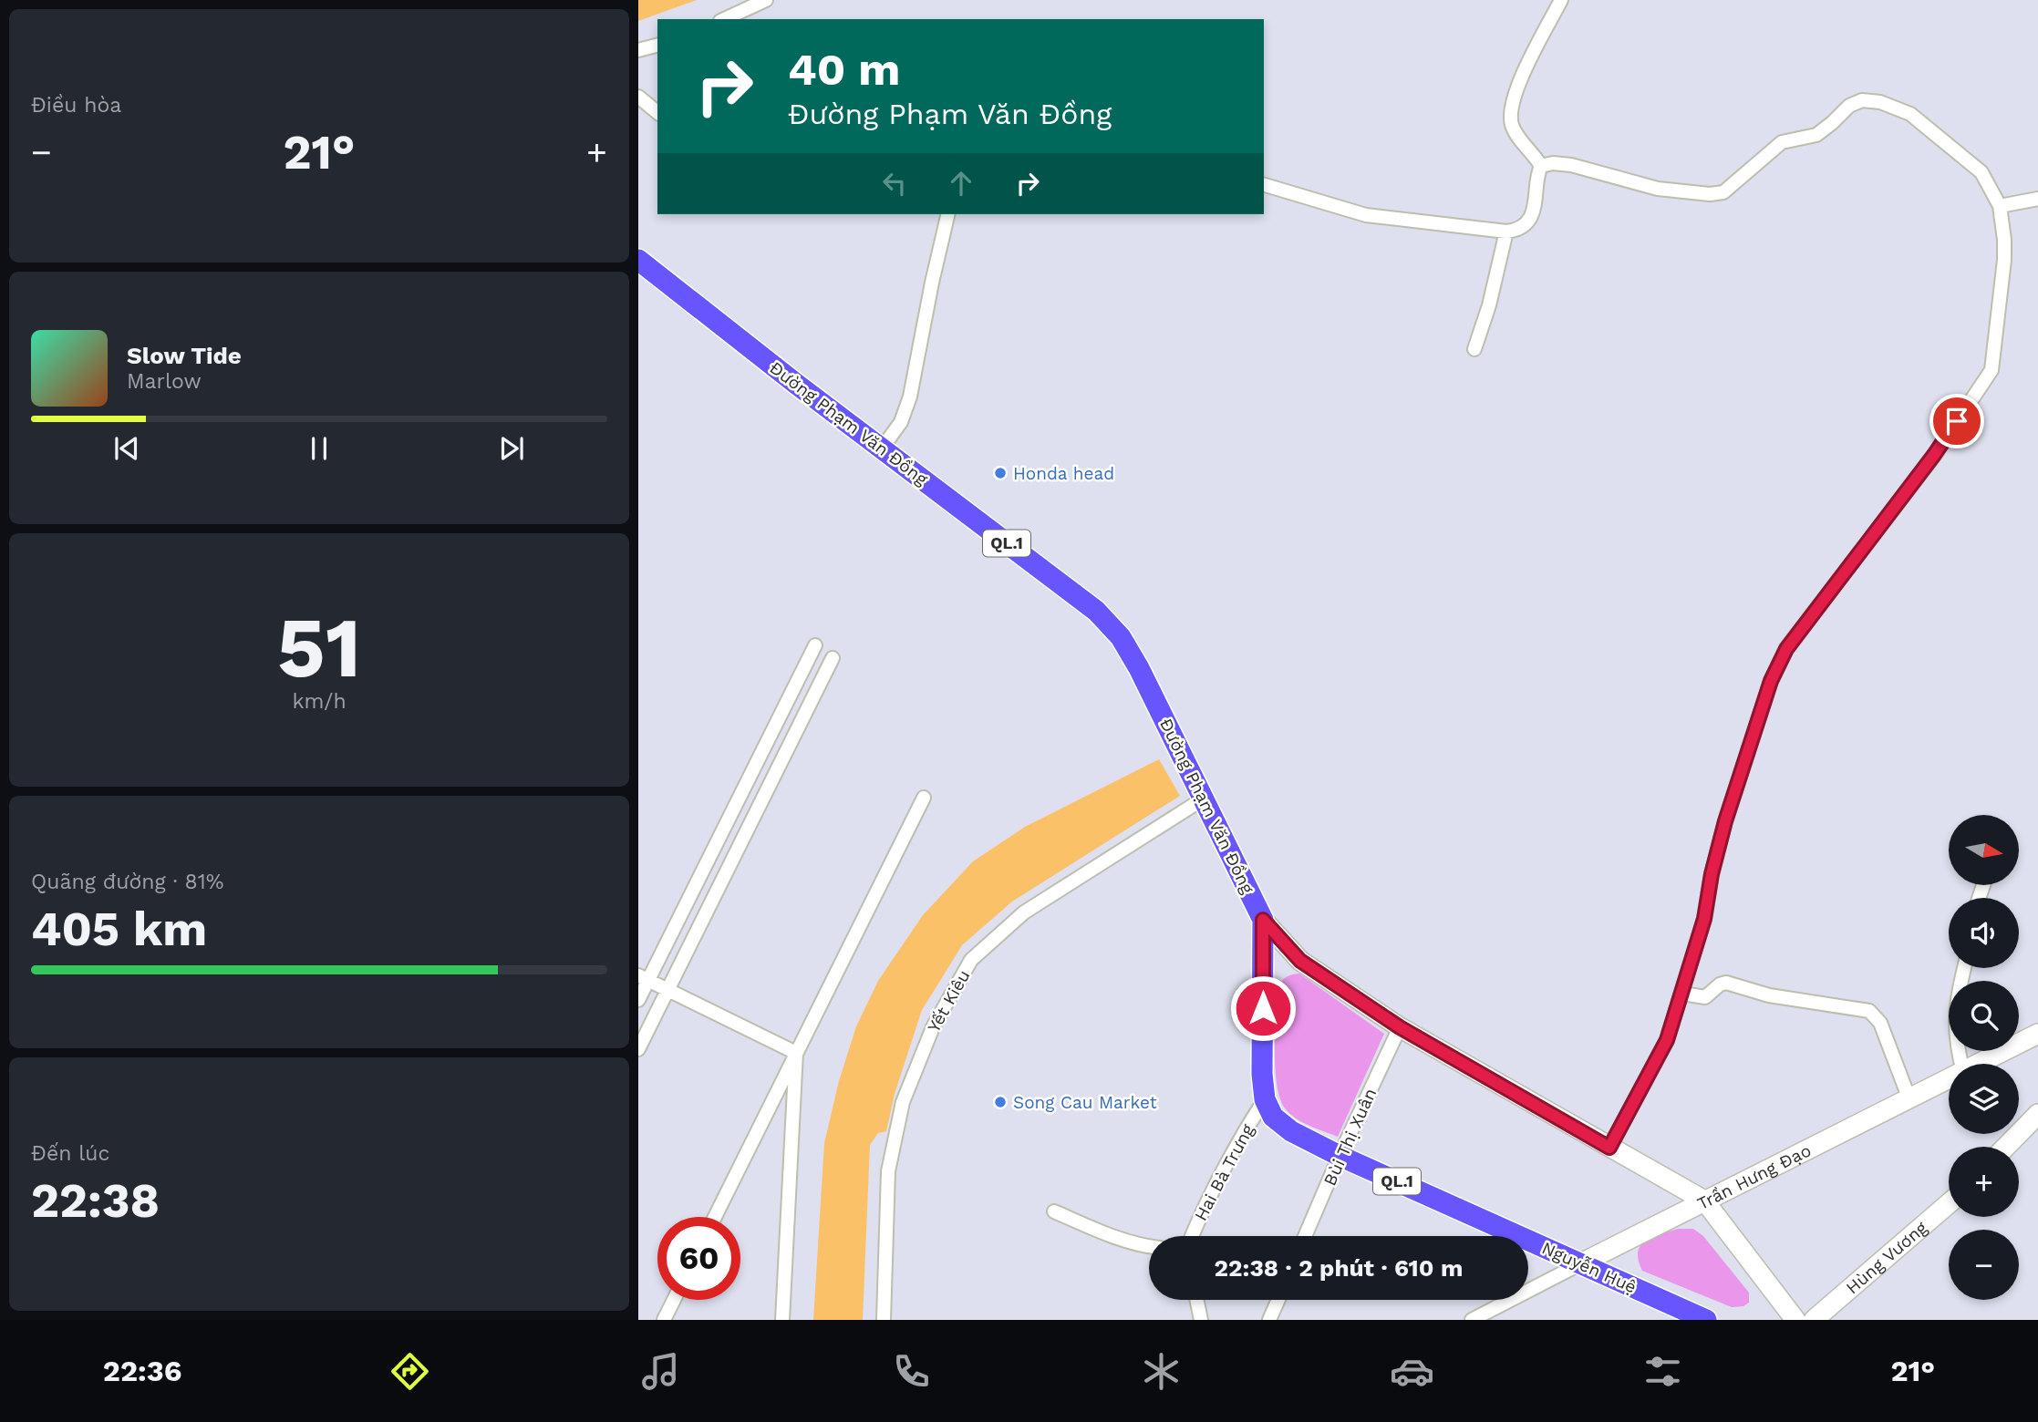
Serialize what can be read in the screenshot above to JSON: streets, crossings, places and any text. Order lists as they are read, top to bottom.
{
  "streets": {
    "main road": ["Đường Phạm Văn Đồng", "QL.1", "Nguyễn Huệ"],
    "street": [
      "Yết Kiêu",
      "Bùi Thị Xuân",
      "Hai Bà Trưng",
      "Trần Hưng Đạo",
      "Hùng Vương"
    ]
  },
  "crossings": [
    ["Đường Phạm Văn Đồng", "QL.1"],
    ["Đường Phạm Văn Đồng", "Yết Kiêu"],
    ["Đường Phạm Văn Đồng", "Bùi Thị Xuân"],
    ["Đường Phạm Văn Đồng", "Trần Hưng Đạo"],
    ["QL.1", "Hai Bà Trưng"],
    ["QL.1", "Nguyễn Huệ"],
    ["Bùi Thị Xuân", "Nguyễn Huệ"],
    ["Hai Bà Trưng", "Nguyễn Huệ"],
    ["Trần Hưng Đạo", "Nguyễn Huệ"]
  ],
  "places": ["Honda head", "Song Cau Market"],
  "north": "right",
  "page": {
    "tile": [
      "Điều hòa",
      ["51", "km/h"],
      ["Quãng đường · 81%", "405 km"],
      ["Đến lúc", "22:38"]
    ],
    "turn": ["40 m", "Đường Phạm Văn Đồng"],
    "heat": ["−", "21°", "+"],
    "song": ["Slow Tide", "Marlow"],
    "map_buttons": ["+", "−"],
    "limit": "60",
    "trip": "22:38 · 2 phút · 610 m",
    "tabs": ["22:36", "21°"]
  }
}
